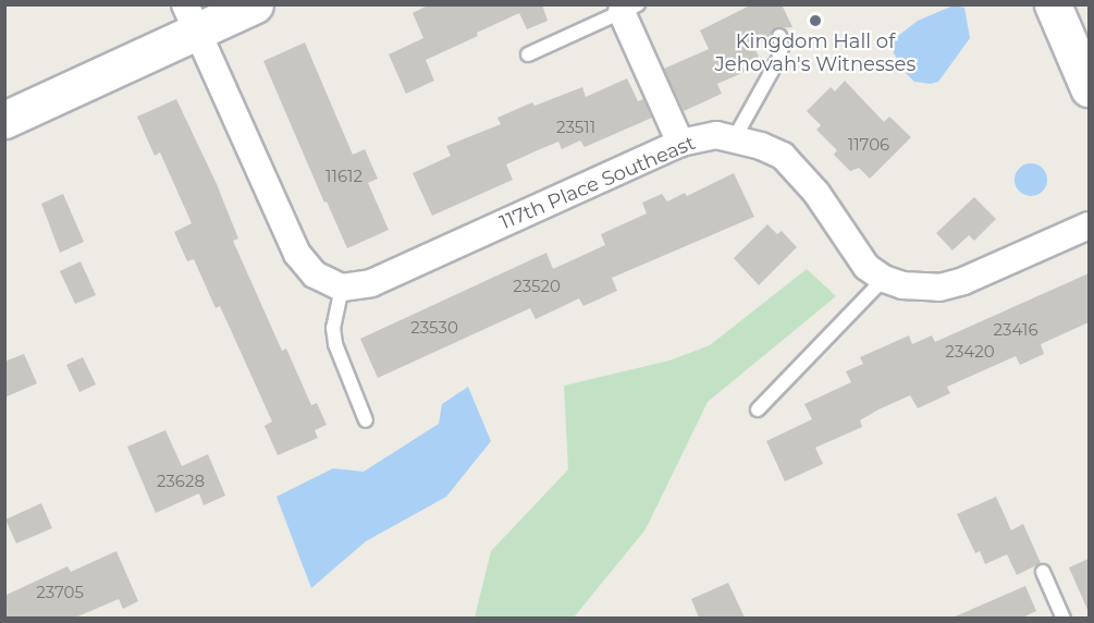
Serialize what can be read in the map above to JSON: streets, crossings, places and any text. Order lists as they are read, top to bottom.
{
  "streets": {
    "street": ["117th Place Southeast"]
  },
  "places": ["Kingdom Hall of Jehovah's Witnesses"],
  "house_numbers": [
    "23511",
    "11706",
    "11612",
    "23520",
    "23530",
    "23416",
    "23420",
    "23628",
    "23705"
  ]
}
